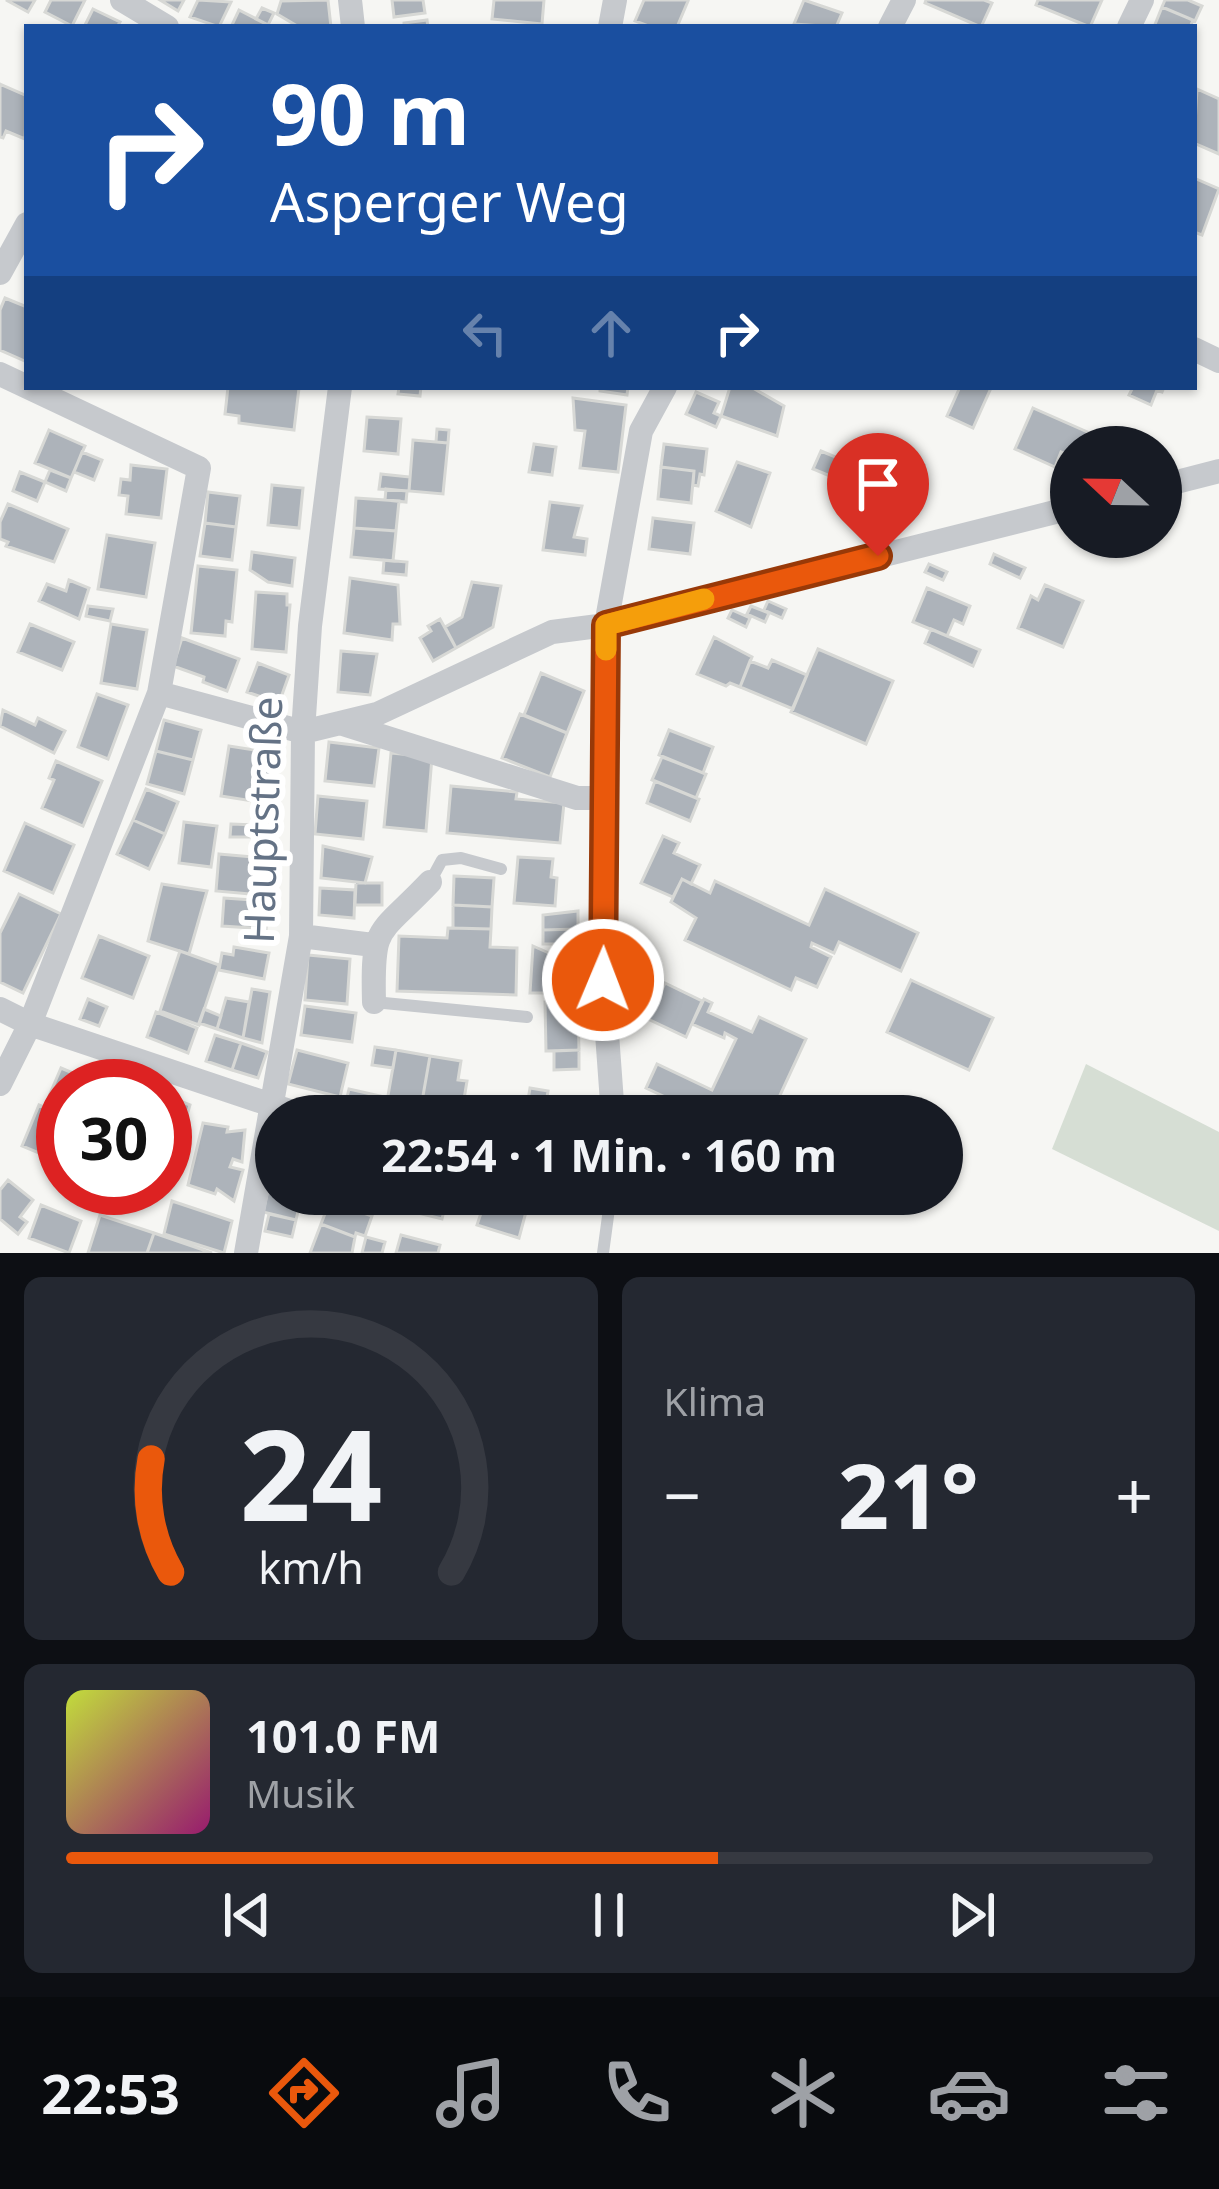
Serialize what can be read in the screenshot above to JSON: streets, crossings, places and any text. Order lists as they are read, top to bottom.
{
  "streets": {
    "street": ["Hauptstraße"]
  },
  "north": "left",
  "page": {
    "turn": ["90 m", "Asperger Weg"],
    "limit": "30",
    "trip": "22:54 · 1 Min. · 160 m",
    "tile": "Klima",
    "heat": ["−", "21°", "+"],
    "song": ["101.0 FM", "Musik"],
    "tabs": "22:53",
    "gauge": ["24", "km/h"]
  }
}
